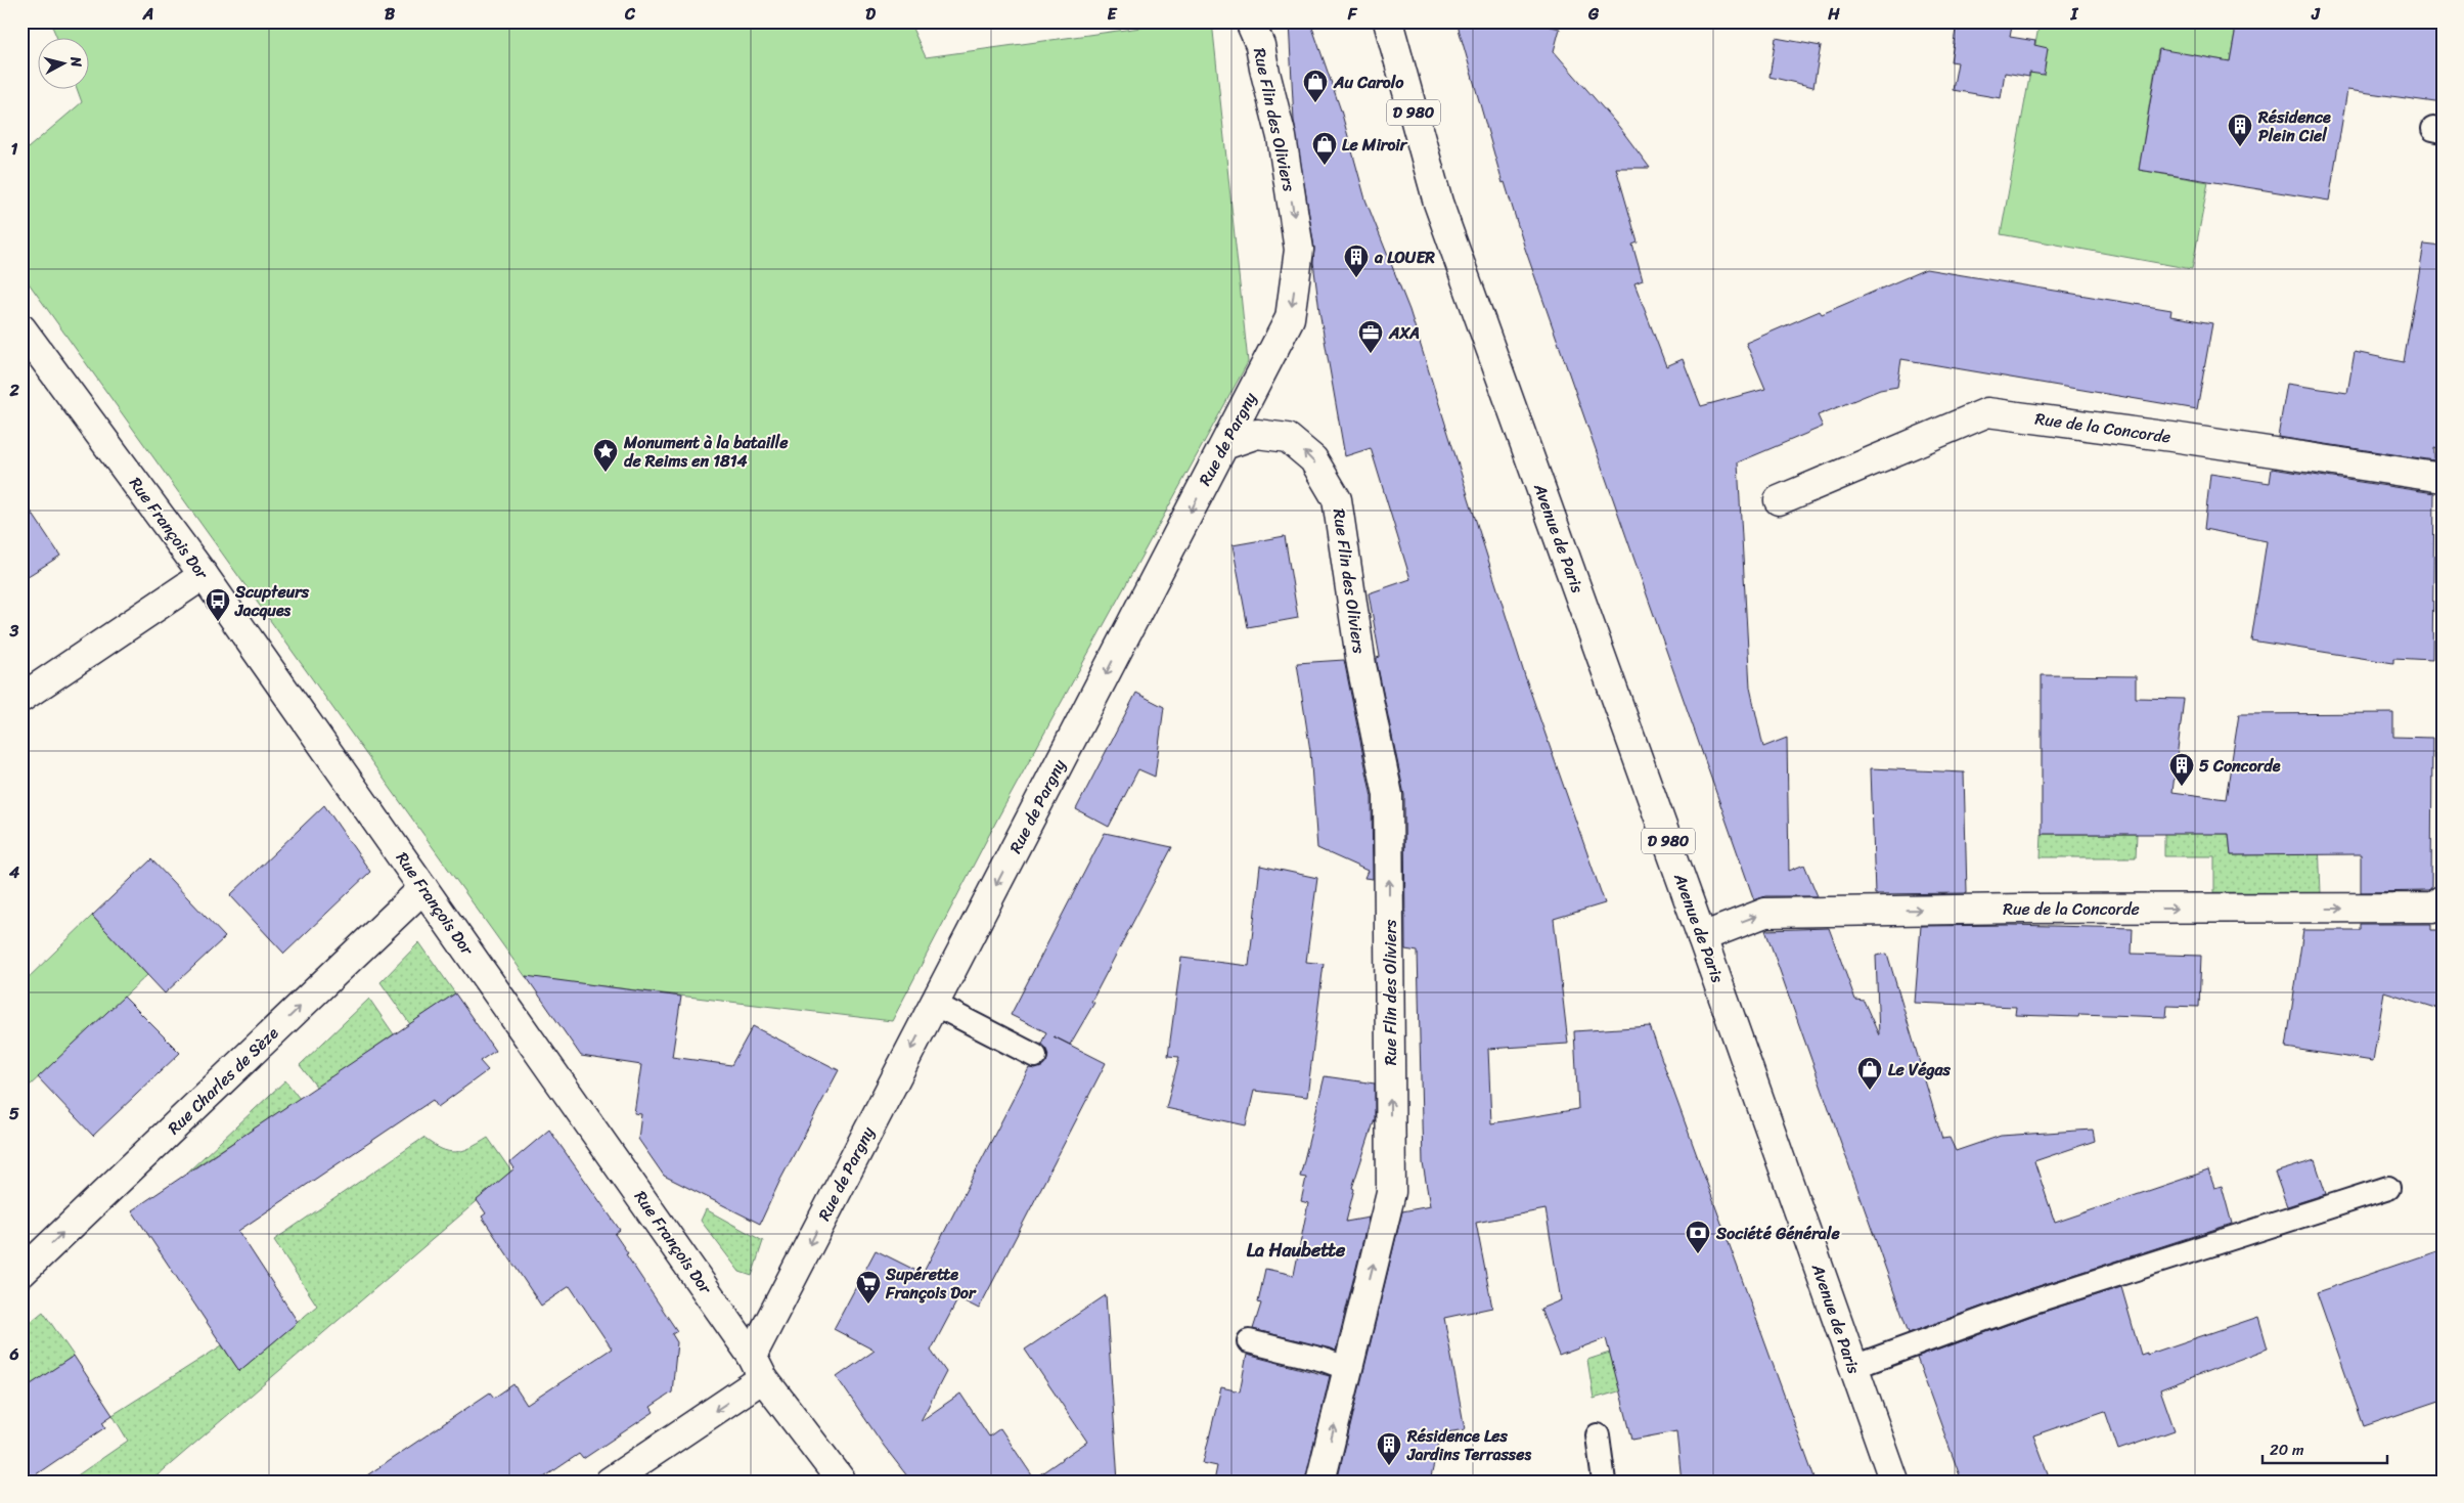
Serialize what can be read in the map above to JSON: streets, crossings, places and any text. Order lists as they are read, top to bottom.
{
  "streets": {
    "street": [
      "D 980",
      "Rue Flin des Oliviers",
      "Rue de la Concorde",
      "Rue de Pargny",
      "Rue François Dor",
      "Avenue de Paris",
      "Rue Charles de Sèze"
    ]
  },
  "crossings": [
    ["Rue Flin des Oliviers", "Rue de Pargny"],
    ["Rue de la Concorde", "Avenue de Paris"],
    ["Rue de Pargny", "Rue François Dor"],
    ["Rue François Dor", "Rue Charles de Sèze"]
  ],
  "one_way": ["Rue de la Concorde", "Rue de Pargny", "Rue Charles de Sèze"],
  "districts": ["La Haubette"],
  "places": {
    "shop": ["Au Carolo", "Le Miroir", "Le Végas"],
    "building": [
      "Résidence Plein Ciel",
      "a LOUER",
      "5 Concorde",
      "Résidence Les Jardins Terrasses"
    ],
    "office": ["AXA"],
    "place": ["Monument à la bataille de Reims en 1814"],
    "bus stop": ["Scupteurs Jacques"],
    "bank": ["Société Générale"],
    "supermarket": ["Supérette François Dor"]
  },
  "scale_bar": "20 m",
  "north": "right",
  "grid": {
    "columns": [
      "A",
      "B",
      "C",
      "D",
      "E",
      "F",
      "G",
      "H",
      "I",
      "J"
    ],
    "rows": [
      "1",
      "2",
      "3",
      "4",
      "5",
      "6"
    ]
  }
}
